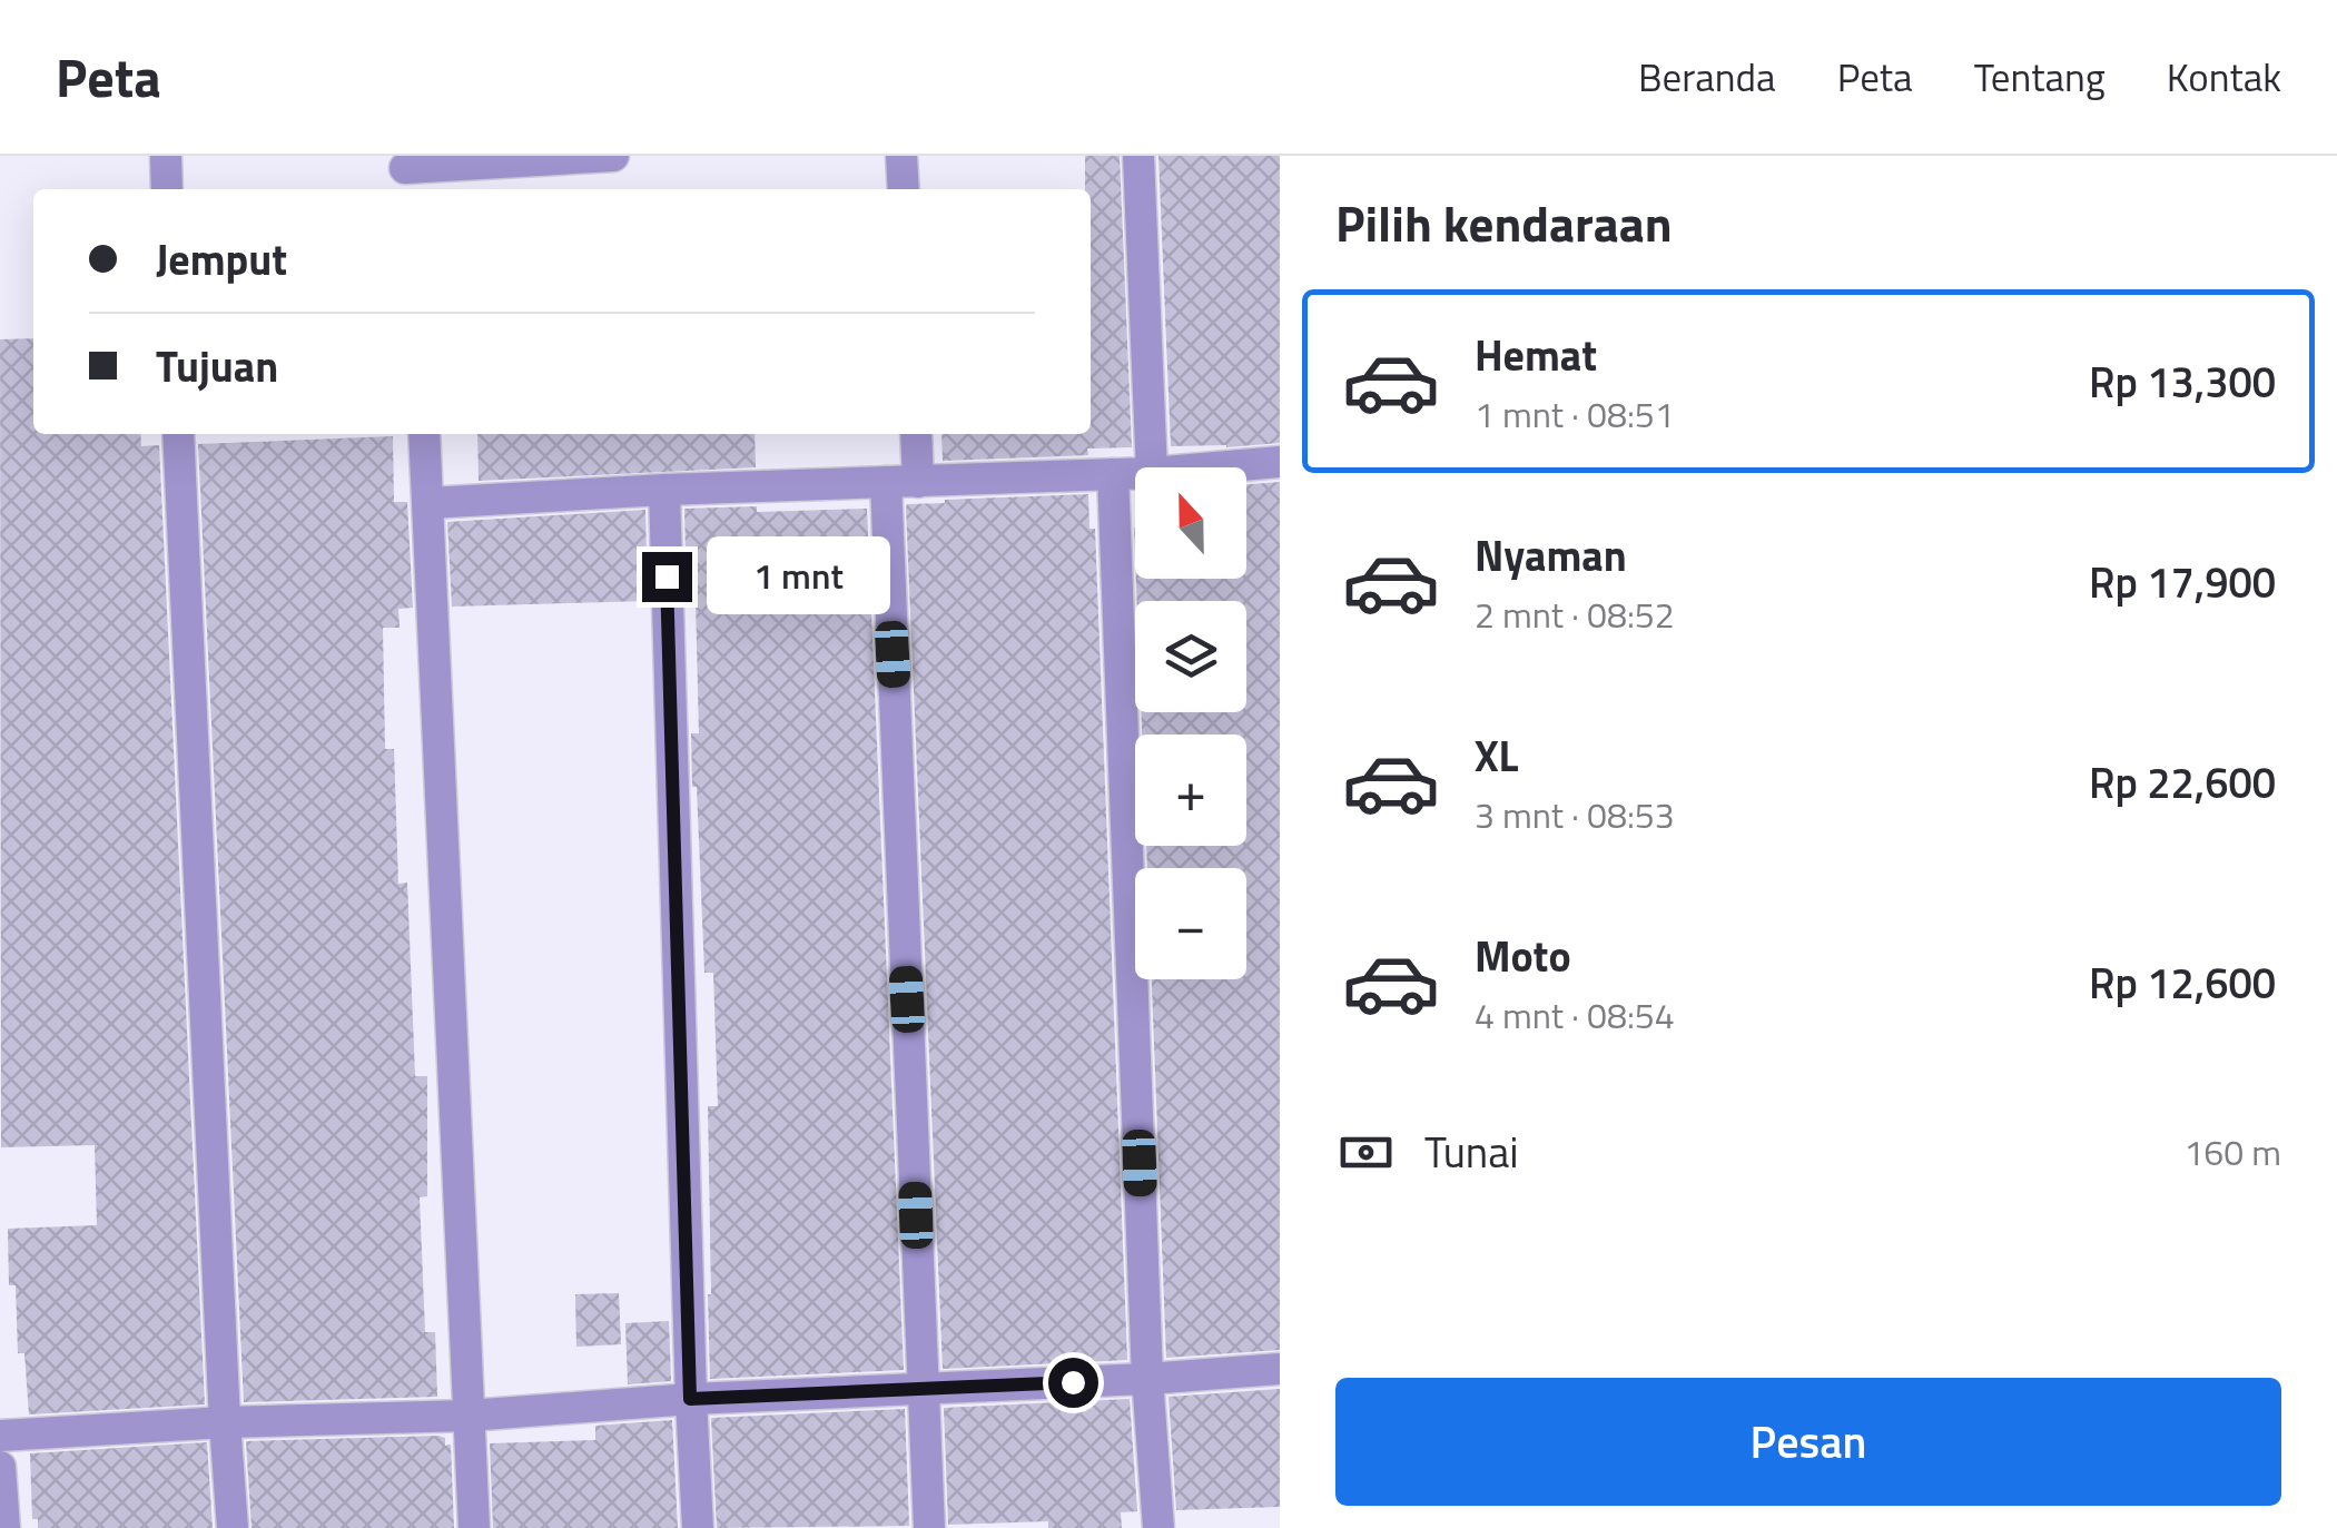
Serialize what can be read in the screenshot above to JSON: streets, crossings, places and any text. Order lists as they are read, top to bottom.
{
  "north": "top",
  "page": {
    "header": "Peta",
    "nav": [
      "Beranda",
      "Peta",
      "Tentang",
      "Kontak"
    ],
    "heading": "Pilih kendaraan",
    "banner": ["Jemput", "Tujuan"],
    "list": [
      {
        "name": "Hemat",
        "note": "1 mnt · 08:51",
        "value": "Rp 13,300"
      },
      {
        "name": "Nyaman",
        "note": "2 mnt · 08:52",
        "value": "Rp 17,900"
      },
      {
        "name": "XL",
        "note": "3 mnt · 08:53",
        "value": "Rp 22,600"
      },
      {
        "name": "Moto",
        "note": "4 mnt · 08:54",
        "value": "Rp 12,600"
      }
    ],
    "map_buttons": ["+", "−"],
    "bubble": "1 mnt",
    "pay": ["Tunai", "160 m"],
    "buttons": "Pesan"
  }
}
